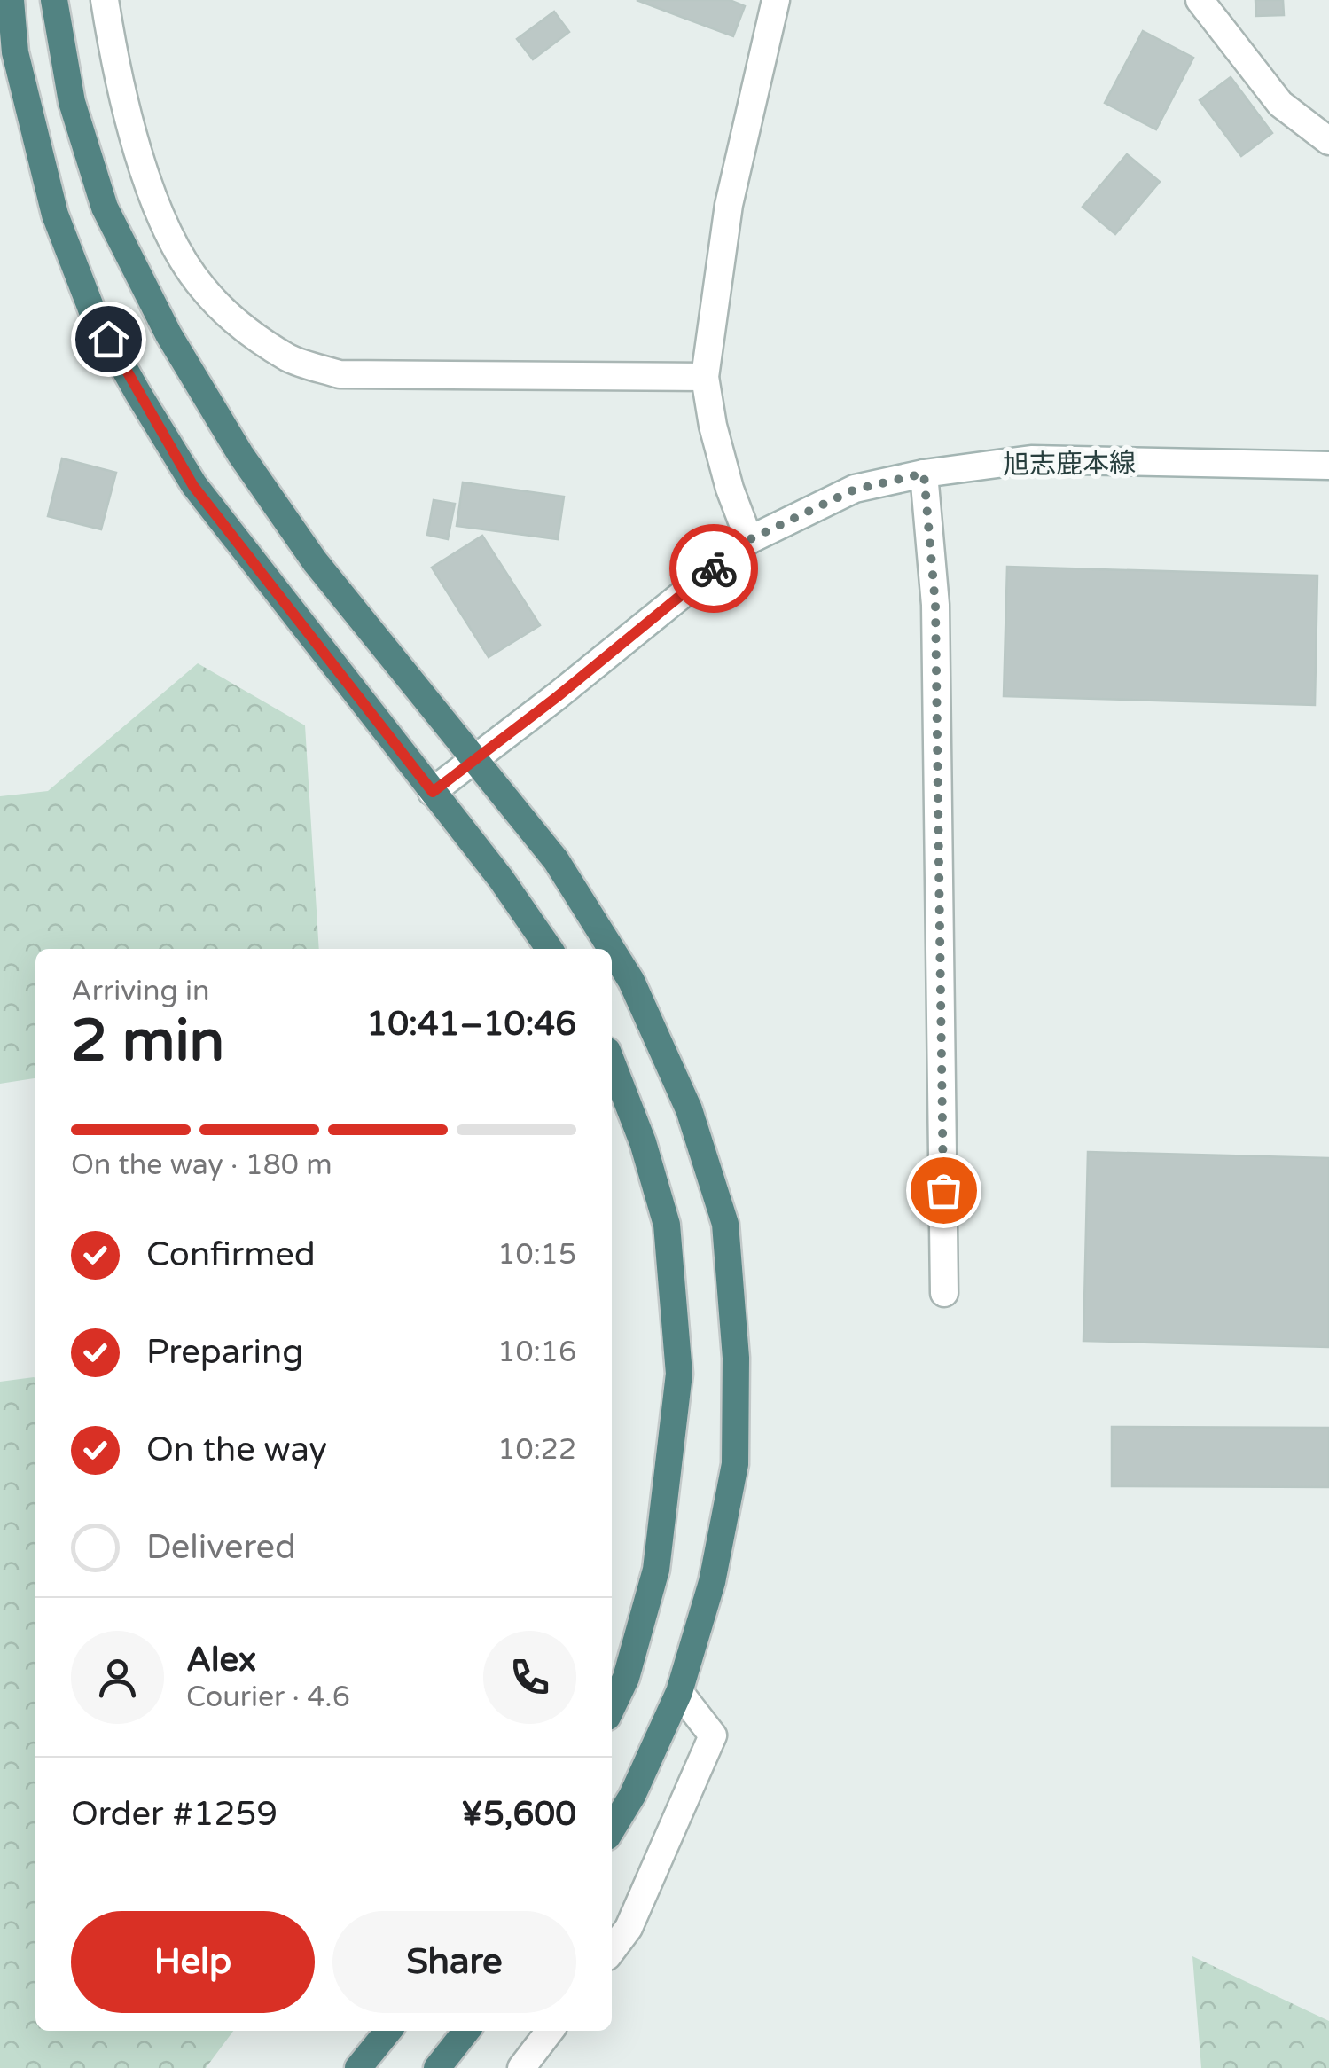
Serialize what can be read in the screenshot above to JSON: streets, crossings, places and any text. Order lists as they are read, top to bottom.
{
  "streets": {
    "street": ["旭志鹿本線"]
  },
  "page": {
    "heading": ["2 min", "Arriving in", "10:41–10:46"],
    "panel": [
      "Alex",
      "Courier · 4.6",
      "Order #1259",
      "¥5,600"
    ],
    "bar": "On the way · 180 m",
    "list": [
      ["Confirmed", "10:15"],
      ["Preparing", "10:16"],
      ["On the way", "10:22"],
      "Delivered"
    ],
    "buttons": ["Help", "Share"]
  }
}
